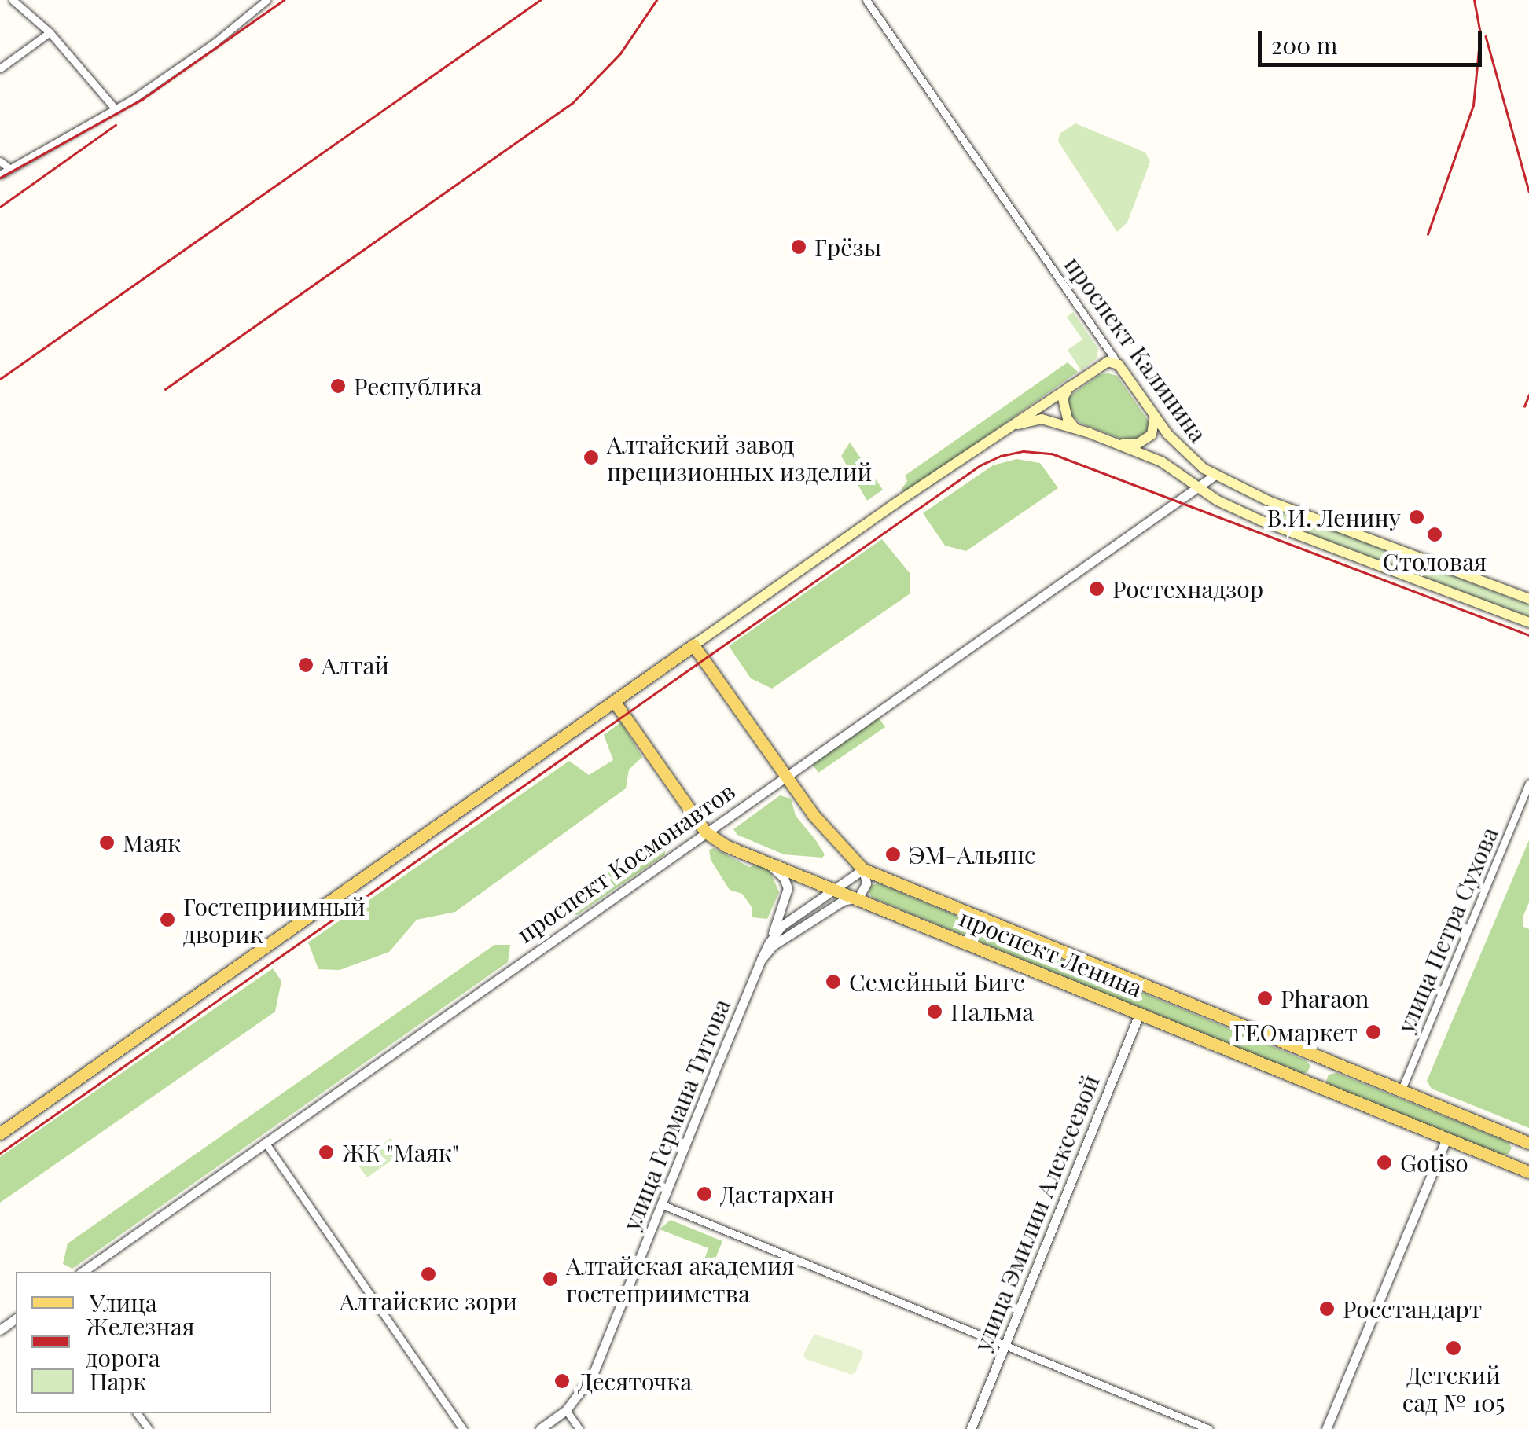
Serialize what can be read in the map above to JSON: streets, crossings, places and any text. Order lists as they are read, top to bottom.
{
  "streets": {
    "main road": ["проспект Калинина", "проспект Ленина"],
    "street": [
      "проспект Космонавтов",
      "улица Петра Сухова",
      "улица Германа Титова",
      "улица Эмилии Алексеевой"
    ]
  },
  "crossings": [
    ["проспект Калинина", "проспект Космонавтов"],
    ["проспект Космонавтов", "проспект Ленина"],
    ["улица Петра Сухова", "проспект Ленина"],
    ["проспект Ленина", "улица Эмилии Алексеевой"]
  ],
  "places": [
    "Грёзы",
    "Республика",
    "Алтайский завод прецизионных изделий",
    "В.И. Ленину",
    "Столовая",
    "Ростехнадзор",
    "Алтай",
    "Маяк",
    "ЭМ-Альянс",
    "Гостеприимный дворик",
    "Семейный Бигс",
    "Pharaon",
    "Пальма",
    "ГЕОмаркет",
    "ЖК \"Маяк\"",
    "Gotiso",
    "Дастархан",
    "Алтайские зори",
    "Алтайская академия гостеприимства",
    "Росстандарт",
    "Детский сад № 105",
    "Десяточка"
  ],
  "legend": ["Улица", "Железная дорога", "Парк"],
  "scale_bar": "200 m"
}
